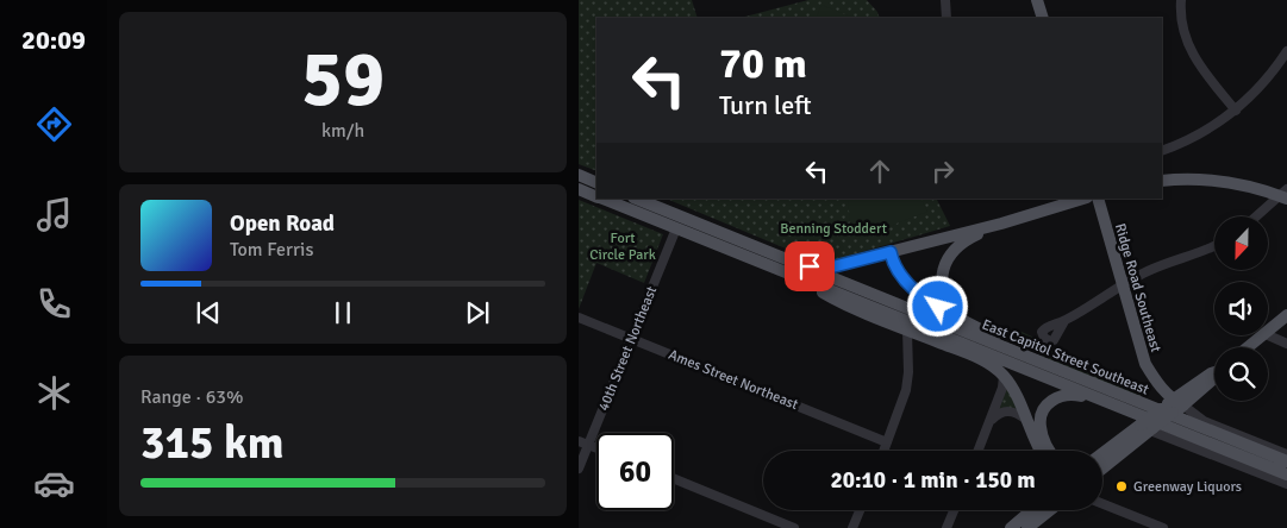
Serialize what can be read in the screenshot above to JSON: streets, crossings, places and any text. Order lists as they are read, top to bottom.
{
  "streets": {
    "main road": ["Ridge Road Southeast", "East Capitol Street Southeast"],
    "street": ["40th Street Northeast", "Ames Street Northeast"]
  },
  "crossings": [
    ["40th Street Northeast", "Ames Street Northeast"]
  ],
  "parks": ["Benning Stoddert", "Fort Circle Park"],
  "places": ["Greenway Liquors"],
  "north": "bottom",
  "page": {
    "tabs": "20:09",
    "tile": [
      ["59", "km/h"],
      ["Range · 63%", "315 km"]
    ],
    "turn": ["70 m", "Turn left"],
    "song": ["Open Road", "Tom Ferris"],
    "limit": "60",
    "trip": "20:10 · 1 min · 150 m"
  }
}
